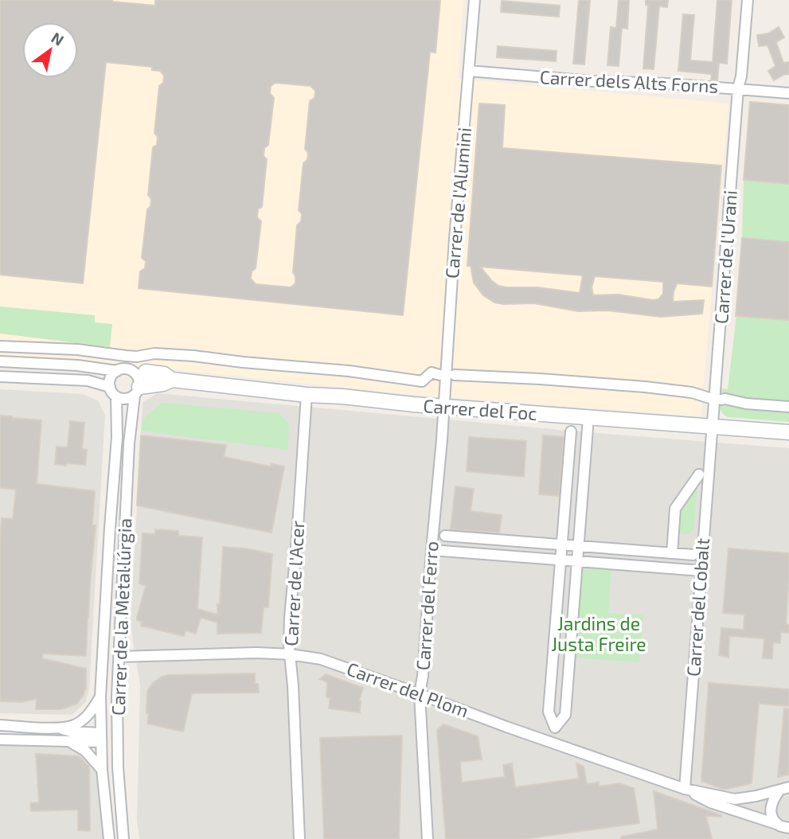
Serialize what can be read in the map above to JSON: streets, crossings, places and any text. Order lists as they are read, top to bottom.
{
  "streets": {
    "street": [
      "Carrer dels Alts Forns",
      "Carrer de l'Alumini",
      "Carrer de l'Urani",
      "Carrer del Foc",
      "Carrer de l'Acer",
      "Carrer del Ferro",
      "Carrer del Cobalt",
      "Carrer de la Metal·lúrgia",
      "Carrer del Plom"
    ]
  },
  "crossings": [
    ["Carrer dels Alts Forns", "Carrer de l'Alumini"],
    ["Carrer dels Alts Forns", "Carrer de l'Urani"],
    ["Carrer de l'Alumini", "Carrer del Foc"],
    ["Carrer de l'Alumini", "Carrer del Ferro"],
    ["Carrer de l'Urani", "Carrer del Foc"],
    ["Carrer de l'Urani", "Carrer del Cobalt"],
    ["Carrer del Foc", "Carrer de l'Acer"],
    ["Carrer del Foc", "Carrer del Ferro"],
    ["Carrer del Foc", "Carrer del Cobalt"],
    ["Carrer del Foc", "Carrer de la Metal·lúrgia"],
    ["Carrer de l'Acer", "Carrer del Plom"],
    ["Carrer del Ferro", "Carrer del Plom"],
    ["Carrer del Cobalt", "Carrer del Plom"],
    ["Carrer de la Metal·lúrgia", "Carrer del Plom"]
  ],
  "parks": ["Jardins de Justa Freire"],
  "north": "top right"
}
